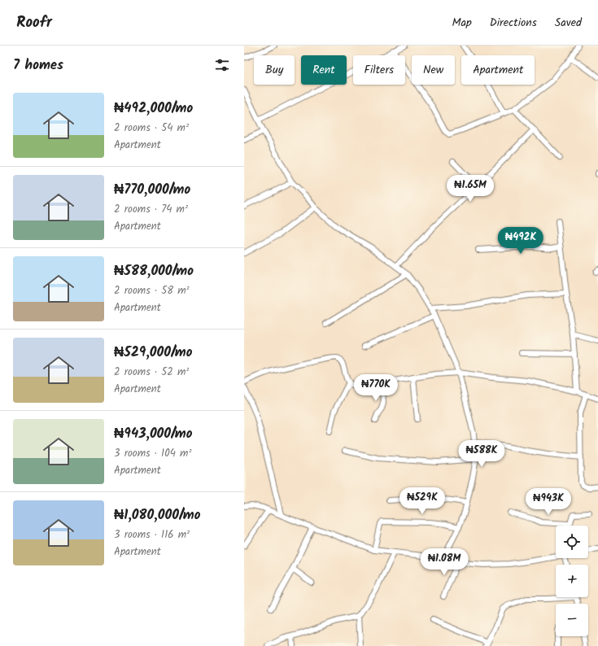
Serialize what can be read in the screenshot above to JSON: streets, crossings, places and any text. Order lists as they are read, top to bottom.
{
  "page": {
    "header": "Roofr",
    "nav": ["Map", "Directions", "Saved"],
    "heading": "7 homes",
    "chip": [
      "Buy",
      "Rent",
      "Filters",
      "New",
      "Apartment"
    ],
    "list": [
      {
        "name": "₦492,000/mo",
        "note": "2 rooms · 54 m² · Apartment"
      },
      {
        "name": "₦770,000/mo",
        "note": "2 rooms · 74 m² · Apartment"
      },
      {
        "name": "₦588,000/mo",
        "note": "2 rooms · 58 m² · Apartment"
      },
      {
        "name": "₦529,000/mo",
        "note": "2 rooms · 52 m² · Apartment"
      },
      {
        "name": "₦943,000/mo",
        "note": "3 rooms · 104 m² · Apartment"
      },
      {
        "name": "₦1,080,000/mo",
        "note": "3 rooms · 116 m² · Apartment"
      }
    ],
    "price": [
      "₦1.65M",
      "₦492K",
      "₦770K",
      "₦588K",
      "₦529K",
      "₦943K",
      "₦1.08M"
    ],
    "map_buttons": ["+", "−"]
  }
}
